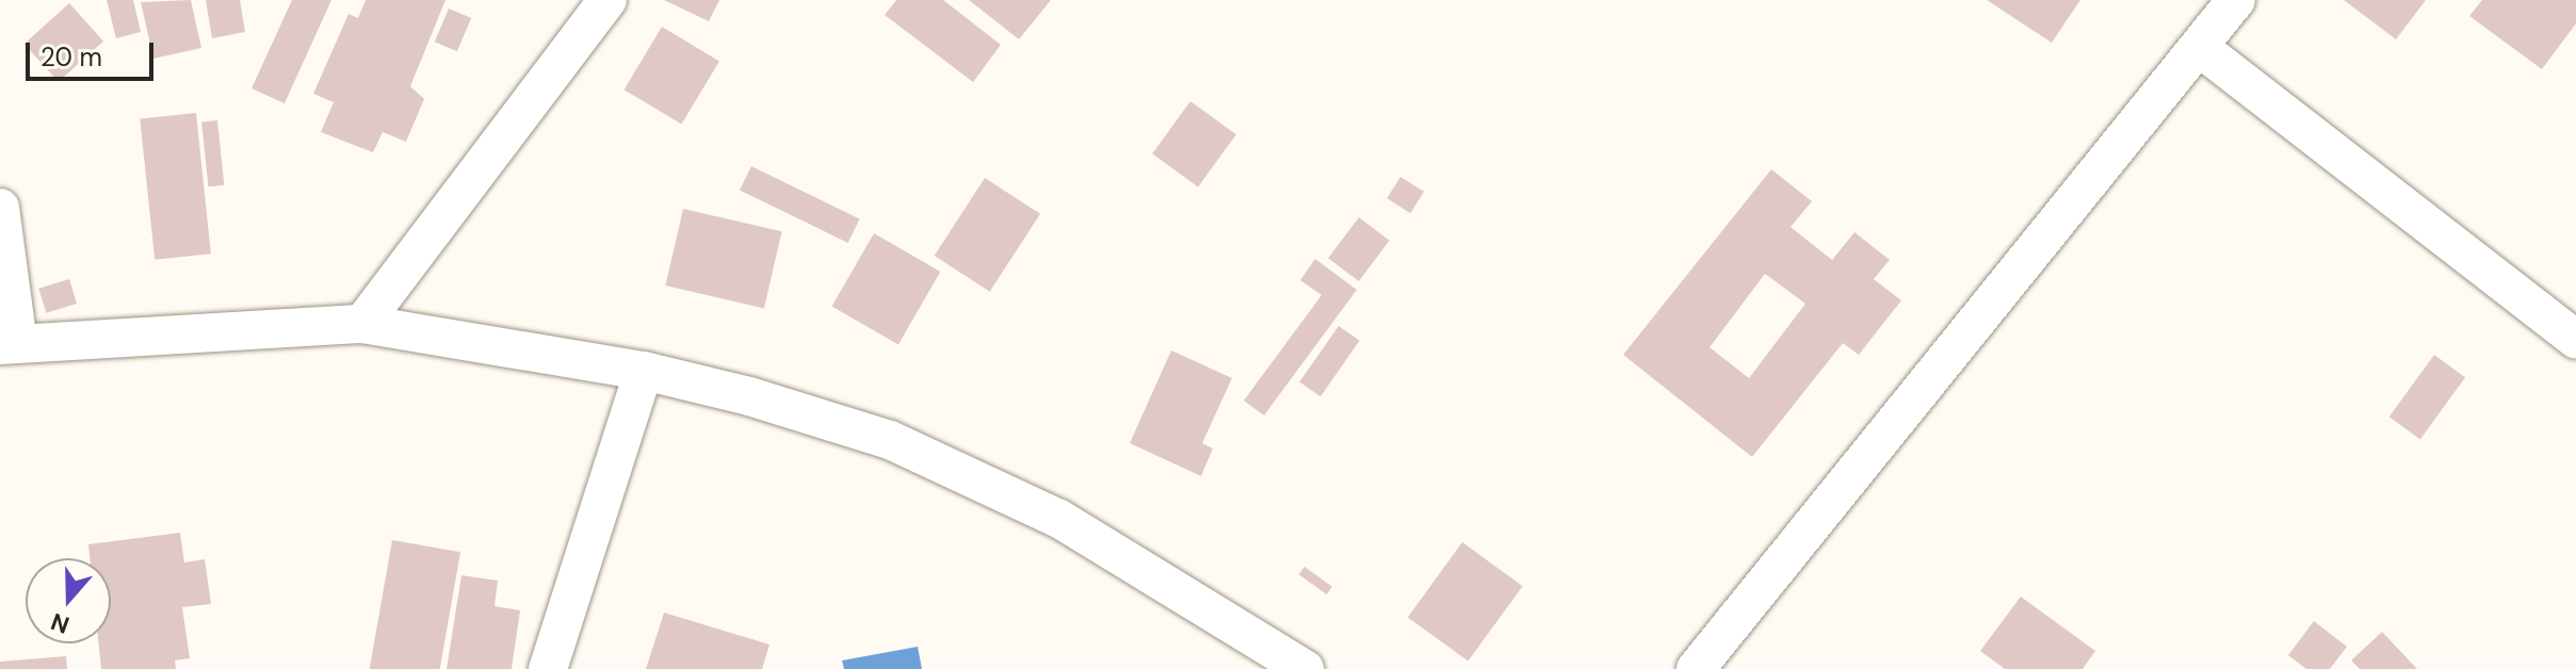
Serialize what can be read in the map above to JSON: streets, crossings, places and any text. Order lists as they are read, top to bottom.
{
  "scale_bar": "20 m",
  "north": "bottom"
}
